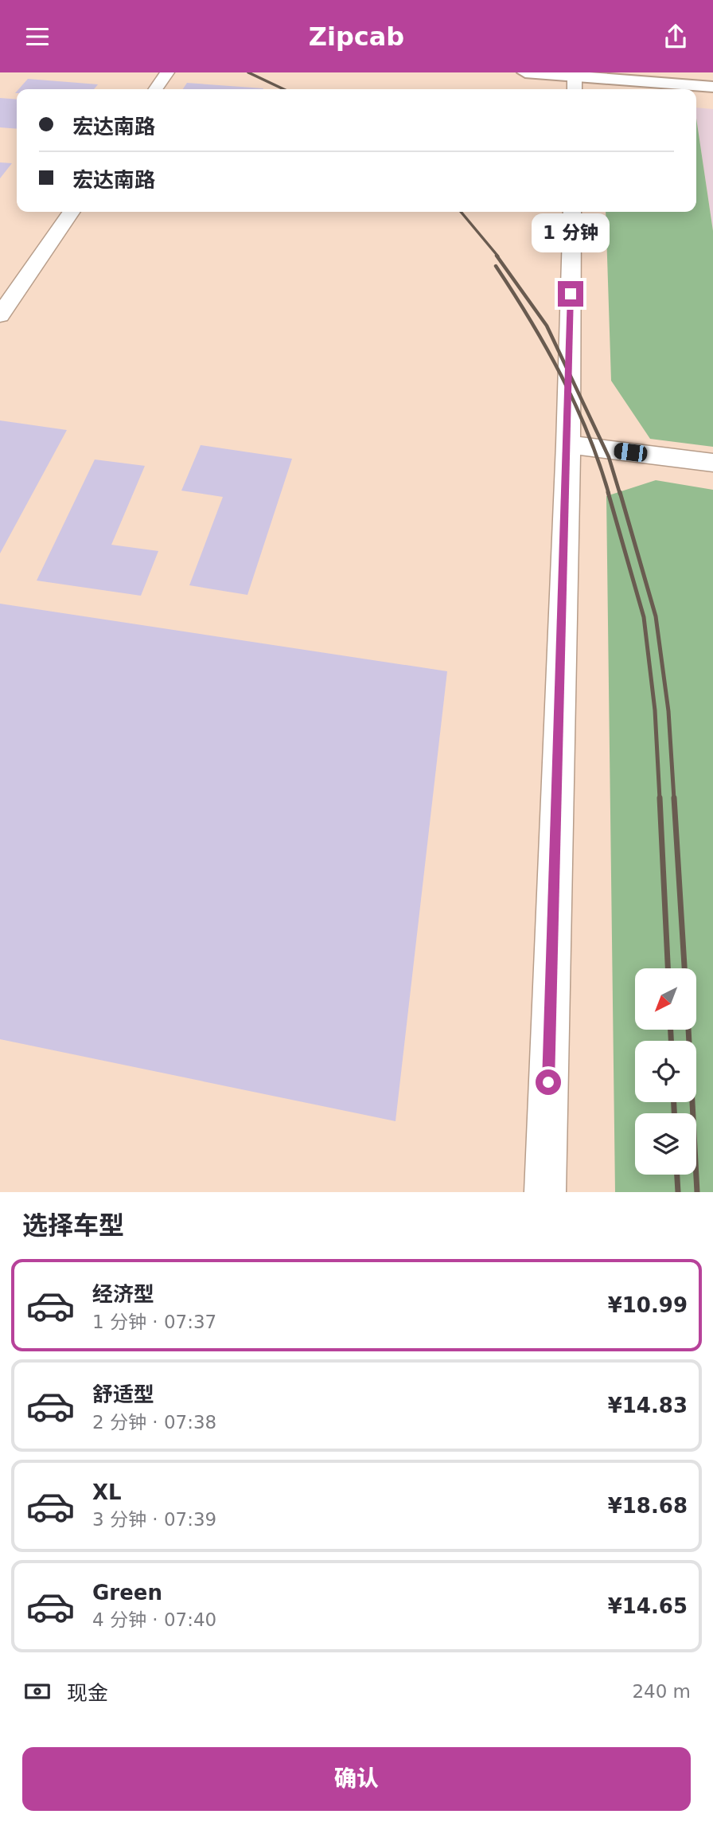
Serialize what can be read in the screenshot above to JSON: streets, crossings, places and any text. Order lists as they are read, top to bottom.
{
  "north": "bottom left",
  "page": {
    "header": "Zipcab",
    "banner": ["宏达南路", "宏达南路"],
    "bubble": "1 分钟",
    "heading": "选择车型",
    "list": [
      {
        "name": "经济型",
        "note": "1 分钟 · 07:37",
        "value": "¥10.99"
      },
      {
        "name": "舒适型",
        "note": "2 分钟 · 07:38",
        "value": "¥14.83"
      },
      {
        "name": "XL",
        "note": "3 分钟 · 07:39",
        "value": "¥18.68"
      },
      {
        "name": "Green",
        "note": "4 分钟 · 07:40",
        "value": "¥14.65"
      }
    ],
    "pay": ["现金", "240 m"],
    "buttons": "确认"
  }
}
